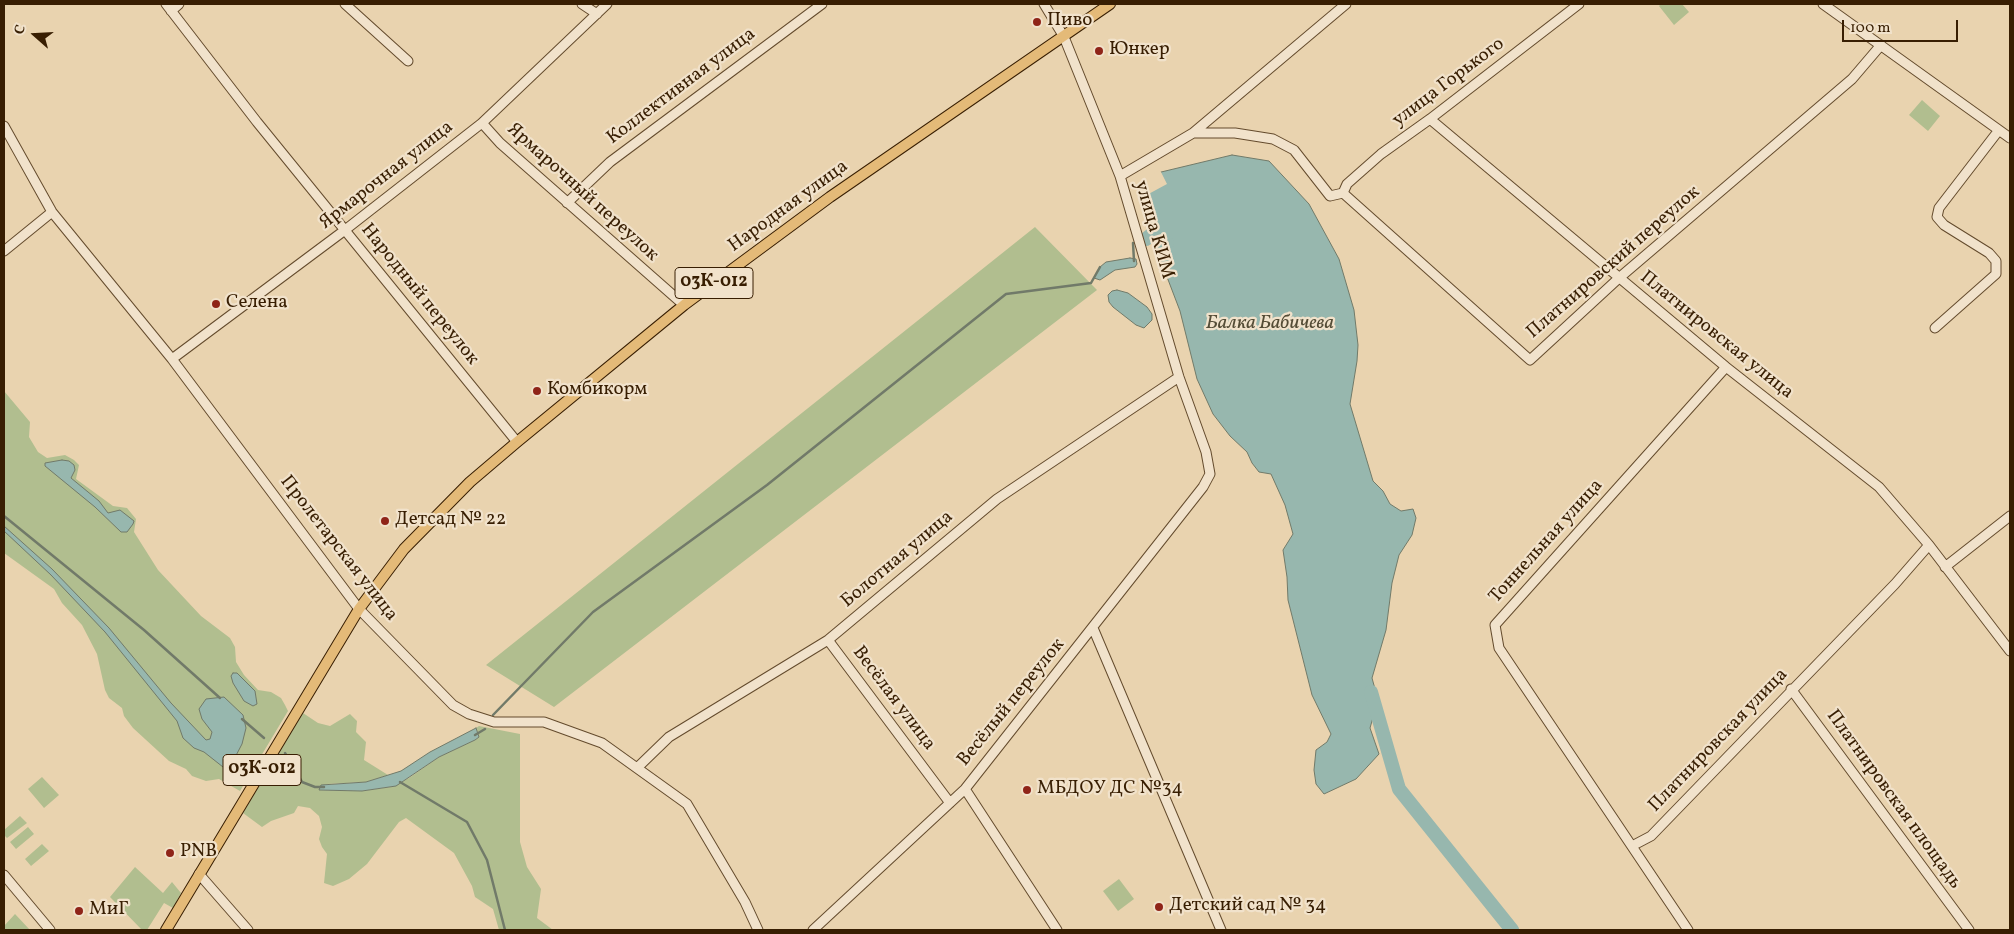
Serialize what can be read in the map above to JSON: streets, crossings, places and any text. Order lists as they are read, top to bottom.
{
  "streets": {
    "main road": ["Народная улица", "03К-012"],
    "street": [
      "улица Горького",
      "Коллективная улица",
      "Ярмарочная улица",
      "Ярмарочный переулок",
      "улица КИМ",
      "Платнировский переулок",
      "Народный переулок",
      "Платнировская улица",
      "Тоннельная улица",
      "Пролетарская улица",
      "Болотная улица",
      "Весёлая улица",
      "Весёлый переулок",
      "Платнировская площадь"
    ]
  },
  "crossings": [
    ["улица Горького", "Платнировский переулок"],
    ["улица Горького", "Платнировская улица"],
    ["Коллективная улица", "Ярмарочный переулок"],
    ["Ярмарочная улица", "Ярмарочный переулок"],
    ["Ярмарочная улица", "Народный переулок"],
    ["Ярмарочная улица", "Пролетарская улица"],
    ["Ярмарочный переулок", "Народная улица"],
    ["Народная улица", "улица КИМ"],
    ["Народная улица", "03К-012"],
    ["Народная улица", "Народный переулок"],
    ["Народная улица", "Пролетарская улица"],
    ["улица КИМ", "Болотная улица"],
    ["улица КИМ", "Весёлый переулок"],
    ["Платнировский переулок", "Платнировская улица"],
    ["03К-012", "Пролетарская улица"],
    ["Платнировская улица", "Тоннельная улица"],
    ["Платнировская улица", "Платнировская площадь"],
    ["Пролетарская улица", "Болотная улица"],
    ["Болотная улица", "Весёлая улица"],
    ["Весёлая улица", "Весёлый переулок"]
  ],
  "water": ["Балка Бабичева"],
  "places": [
    "Пиво",
    "Юнкер",
    "Селена",
    "Комбикорм",
    "Детсад № 22",
    "МБДОУ ДС №34",
    "PNB",
    "Детский сад № 34",
    "МиГ"
  ],
  "scale_bar": "100 m",
  "north": "left"
}
